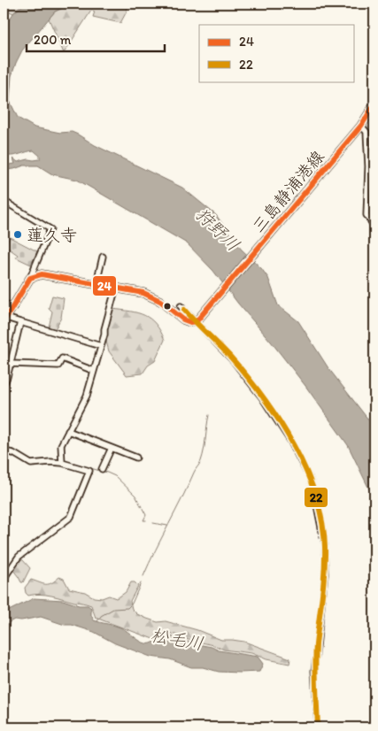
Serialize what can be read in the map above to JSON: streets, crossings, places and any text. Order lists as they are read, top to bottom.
{
  "streets": {
    "main road": ["三島静浦港線"]
  },
  "water": ["狩野川", "松毛川"],
  "places": ["蓮久寺"],
  "lines": ["transit line 24", "transit line 22"],
  "legend": ["24", "22"],
  "scale_bar": "200 m"
}
